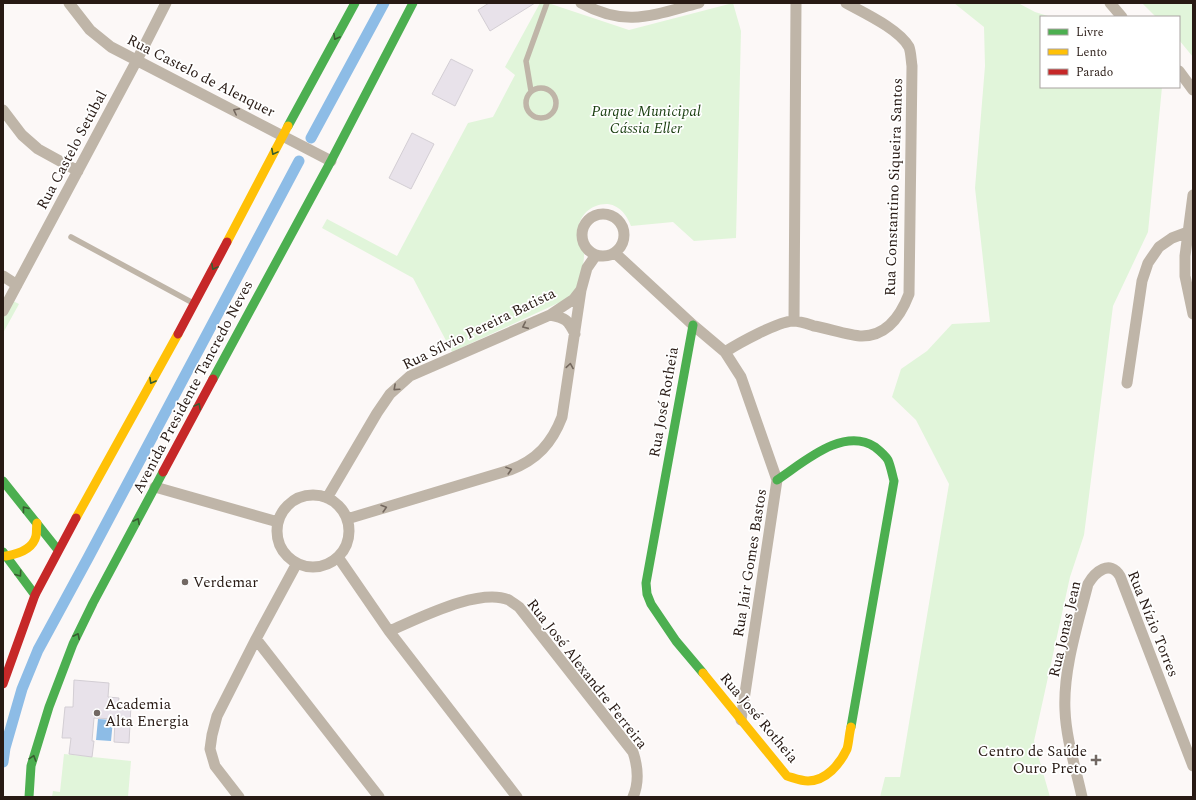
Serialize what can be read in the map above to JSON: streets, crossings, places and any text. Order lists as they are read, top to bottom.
{
  "streets": {
    "main road": ["Avenida Presidente Tancredo Neves", "Rua José Rotheia"],
    "street": [
      "Rua Castelo de Alenquer",
      "Rua Castelo Setúbal",
      "Rua Constantino Siqueira Santos",
      "Rua Sílvio Pereira Batista",
      "Rua Jair Gomes Bastos",
      "Rua Nízio Torres",
      "Rua Jonas Jean",
      "Rua José Alexandre Ferreira"
    ]
  },
  "crossings": [
    ["Rua Castelo de Alenquer", "Rua Castelo Setúbal"],
    ["Rua Castelo de Alenquer", "Avenida Presidente Tancredo Neves"],
    ["Rua Constantino Siqueira Santos", "Rua Jair Gomes Bastos"],
    ["Rua José Rotheia", "Rua Jair Gomes Bastos"],
    ["Rua Nízio Torres", "Rua Jonas Jean"]
  ],
  "one_way": ["Rua Castelo de Alenquer", "Rua Sílvio Pereira Batista"],
  "parks": ["Parque Municipal Cássia Eller"],
  "places": {
    "other": ["Verdemar", "Academia Alta Energia"],
    "health": ["Centro de Saúde Ouro Preto"]
  },
  "legend": ["Livre", "Lento", "Parado"]
}
